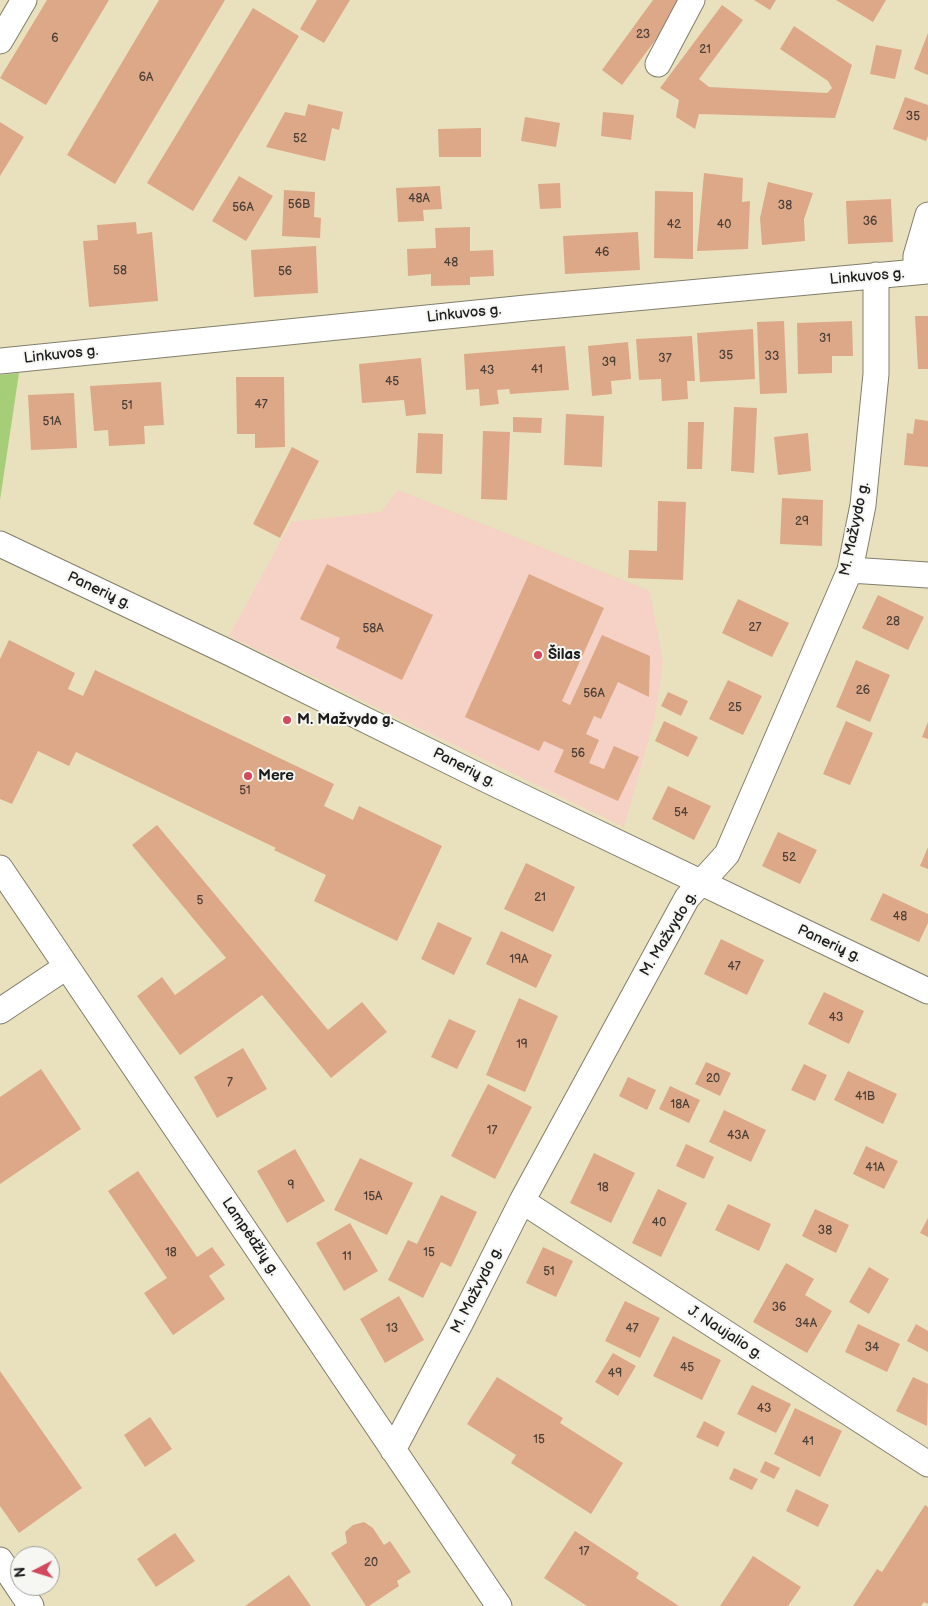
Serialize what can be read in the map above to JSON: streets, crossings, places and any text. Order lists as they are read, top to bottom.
{
  "streets": {
    "street": [
      "Linkuvos g.",
      "M. Mažvydo g.",
      "Panerių g.",
      "Lampėdžių g.",
      "J. Naujalio g."
    ]
  },
  "crossings": [
    ["Linkuvos g.", "M. Mažvydo g."],
    ["M. Mažvydo g.", "Panerių g."],
    ["M. Mažvydo g.", "Lampėdžių g."],
    ["M. Mažvydo g.", "J. Naujalio g."]
  ],
  "places": ["Šilas", "M. Mažvydo g.", "Mere"],
  "house_numbers": [
    "23",
    "6",
    "21",
    "6A",
    "35",
    "52",
    "48A",
    "56B",
    "38",
    "56A",
    "36",
    "42",
    "40",
    "46",
    "48",
    "58",
    "56",
    "31",
    "35",
    "33",
    "37",
    "39",
    "41",
    "43",
    "45",
    "47",
    "51",
    "51A",
    "29",
    "28",
    "27",
    "58A",
    "26",
    "56A",
    "25",
    "56",
    "51",
    "54",
    "52",
    "21",
    "5",
    "48",
    "19A",
    "47",
    "43",
    "19",
    "20",
    "7",
    "41B",
    "18A",
    "17",
    "43A",
    "41A",
    "9",
    "18",
    "15A",
    "40",
    "38",
    "18",
    "15",
    "11",
    "51",
    "36",
    "34A",
    "13",
    "47",
    "34",
    "45",
    "49",
    "43",
    "15",
    "41",
    "17",
    "20"
  ],
  "north": "left"
}
